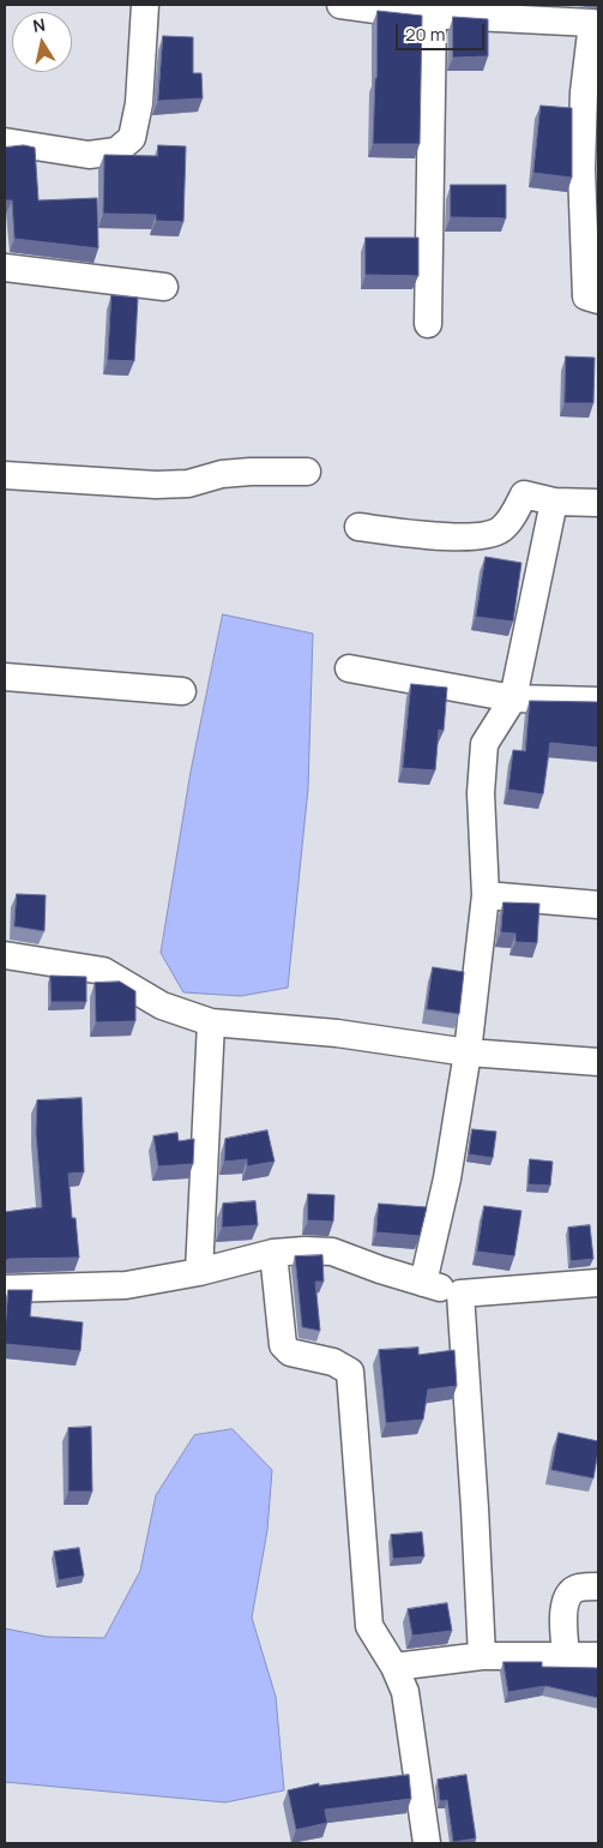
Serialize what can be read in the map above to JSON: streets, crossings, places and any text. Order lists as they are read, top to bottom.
{
  "scale_bar": "20 m",
  "north": "top"
}
